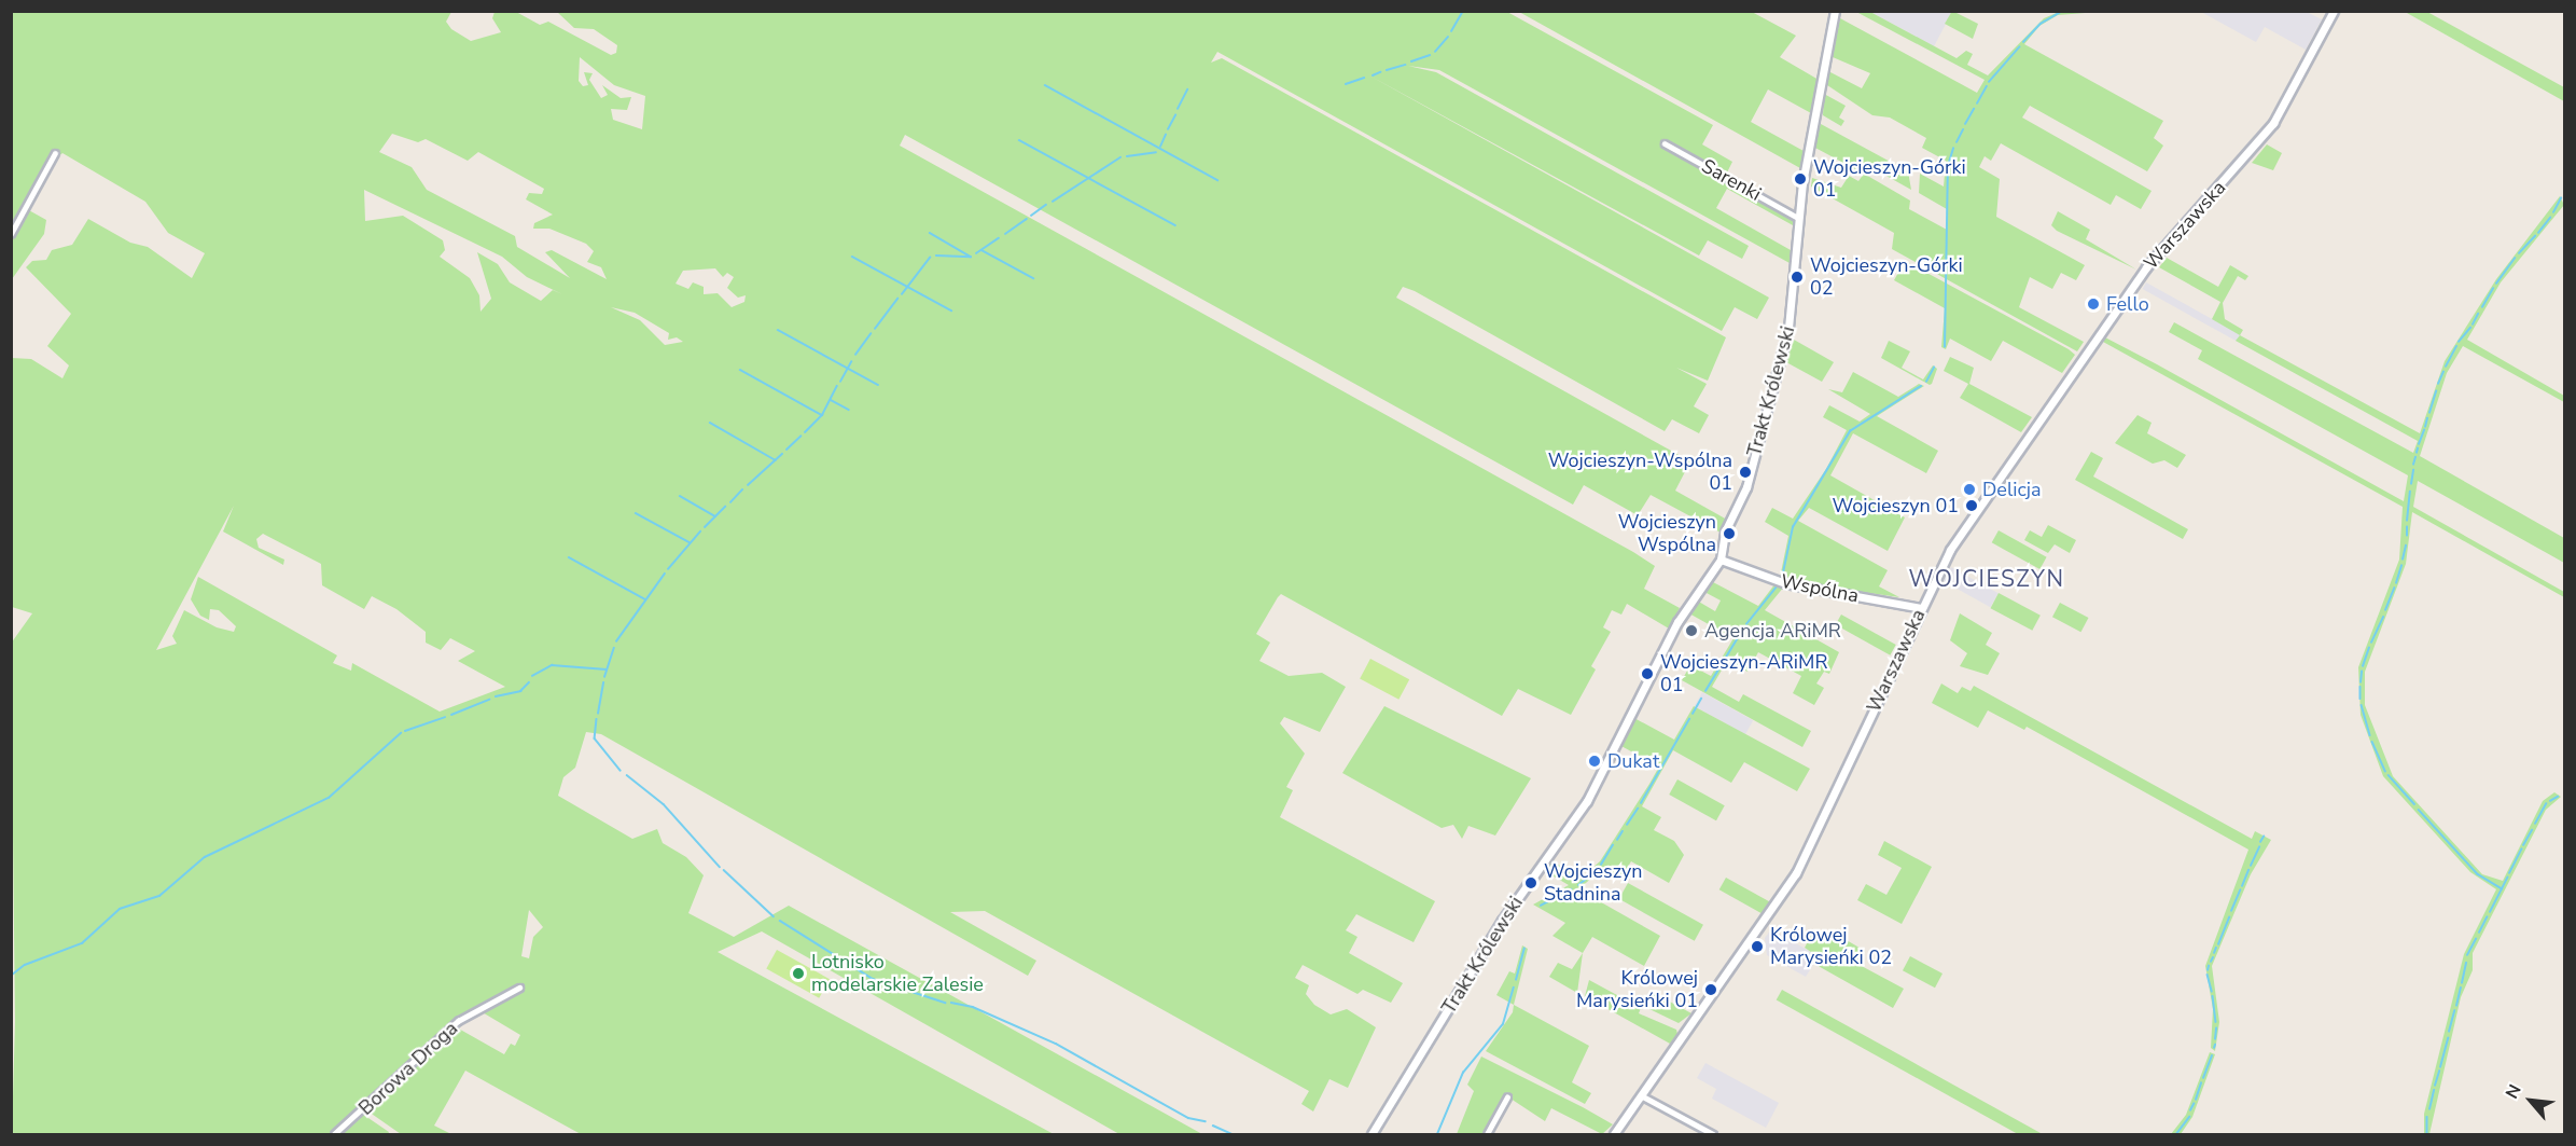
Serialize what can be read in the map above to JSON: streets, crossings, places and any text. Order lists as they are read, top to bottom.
{
  "streets": {
    "street": [
      "Sarenki",
      "Warszawska",
      "Trakt Królewski",
      "Wspólna",
      "Borowa Droga"
    ]
  },
  "crossings": [
    ["Sarenki", "Trakt Królewski"],
    ["Warszawska", "Wspólna"],
    ["Trakt Królewski", "Wspólna"]
  ],
  "districts": ["WOJCIESZYN"],
  "places": [
    "Wojcieszyn-Górki 01",
    "Wojcieszyn-Górki 02",
    "Fello",
    "Wojcieszyn-Wspólna 01",
    "Delicja",
    "Wojcieszyn 01",
    "Wojcieszyn Wspólna",
    "Agencja ARiMR",
    "Wojcieszyn-ARiMR 01",
    "Dukat",
    "Wojcieszyn Stadnina",
    "Królowej Marysieńki 02",
    "Lotnisko modelarskie Zalesie",
    "Królowej Marysieńki 01"
  ],
  "north": "top left"
}
